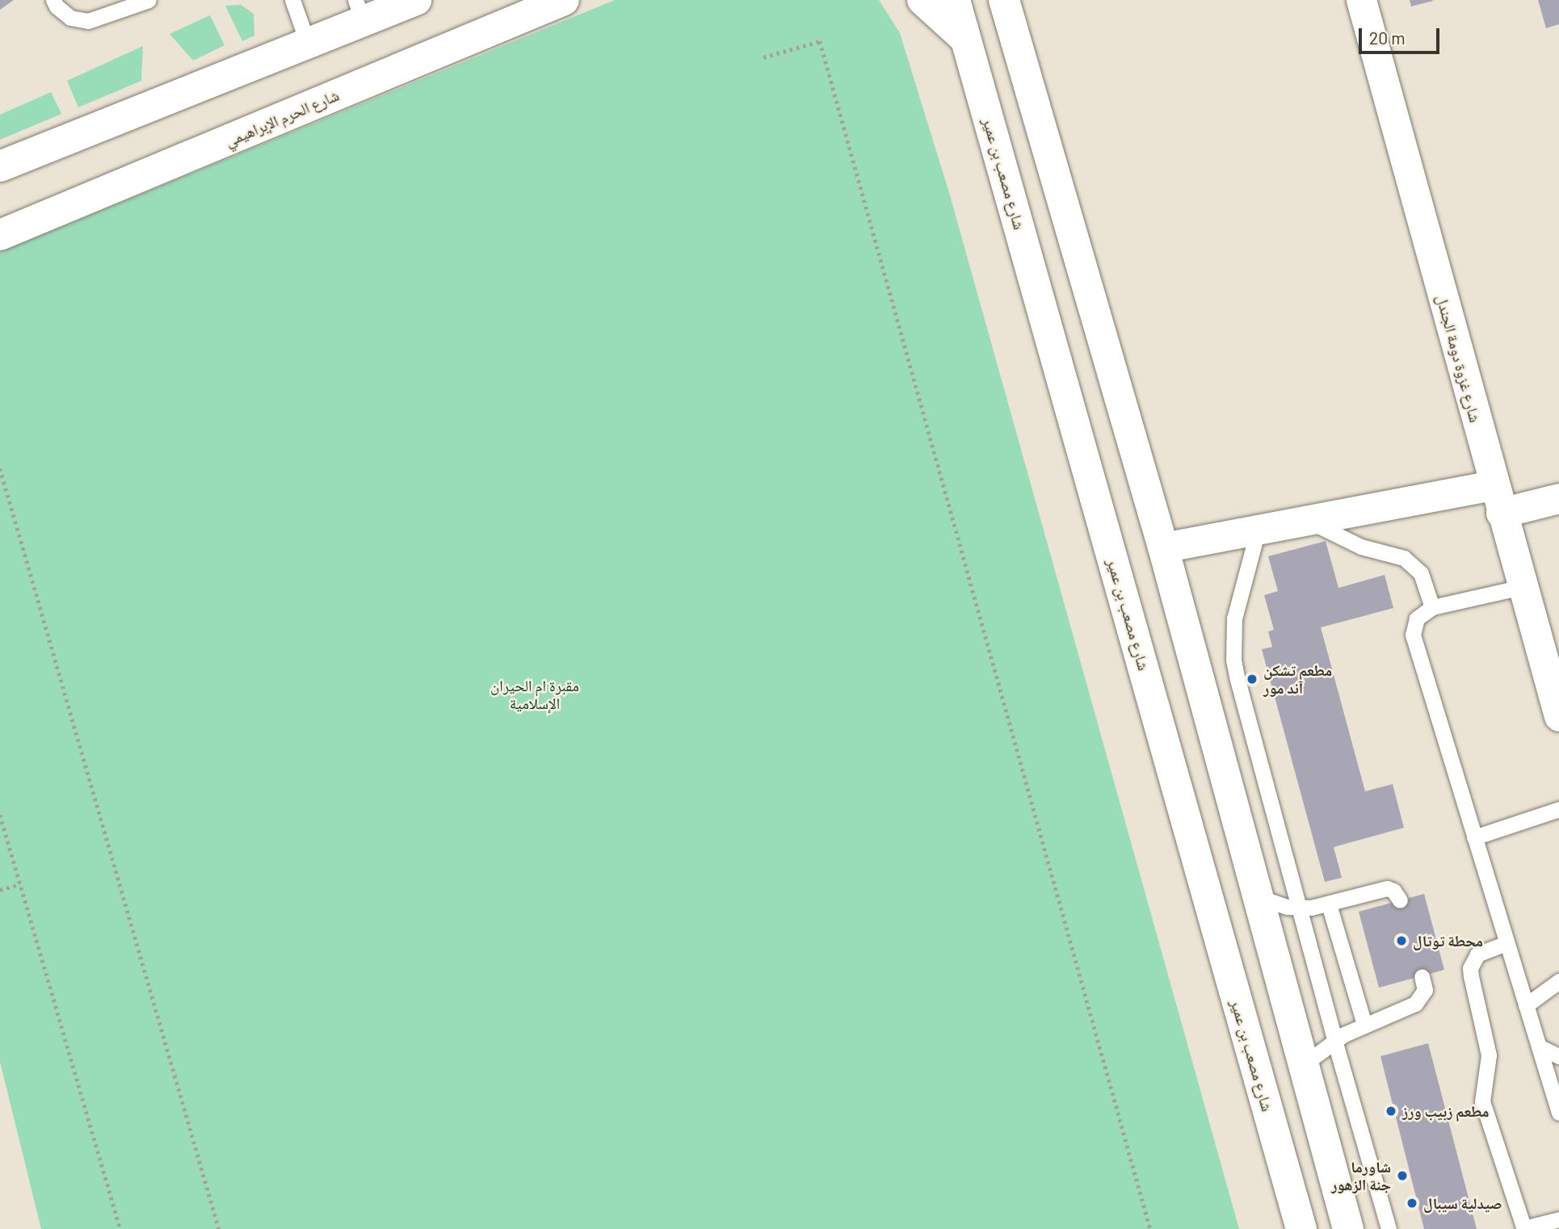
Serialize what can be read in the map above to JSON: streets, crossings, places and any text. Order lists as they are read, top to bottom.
{
  "streets": {
    "main road": ["شارع الحرم الإبراهيمي", "شارع مصعب بن عمير"],
    "street": ["شارع غزوة دومة الجندل"]
  },
  "parks": ["مقبرة ام الحيران الإسلامية"],
  "places": [
    "مطعم تشكن آند مور",
    "محطة توتال",
    "مطعم زبيب ورز",
    "شاورما جنة الزهور",
    "صيدلية سيبال"
  ],
  "scale_bar": "20 m"
}
